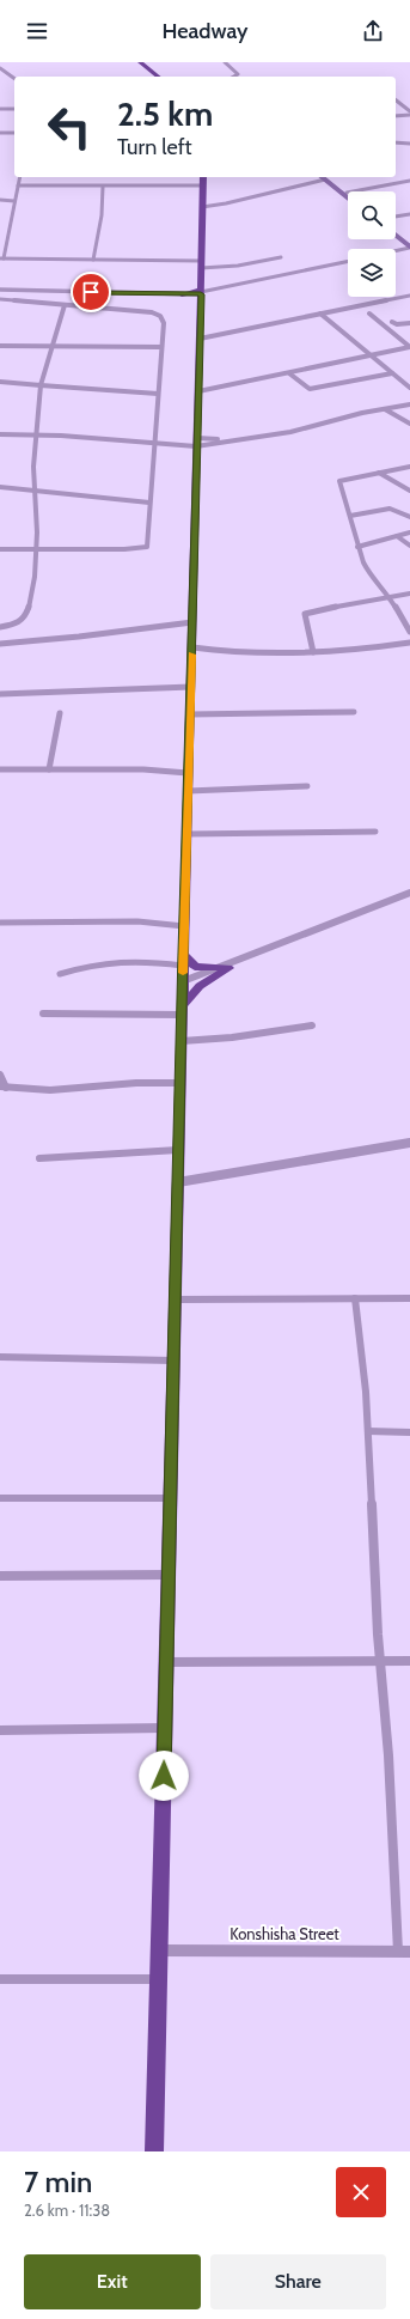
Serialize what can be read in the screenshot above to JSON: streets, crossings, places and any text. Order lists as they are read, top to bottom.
{
  "streets": {
    "street": ["Konshisha Street"]
  },
  "page": {
    "header": "Headway",
    "turn": ["2.5 km", "Turn left"],
    "heading": ["7 min", "2.6 km · 11:38"],
    "buttons": ["Exit", "Share"]
  }
}
